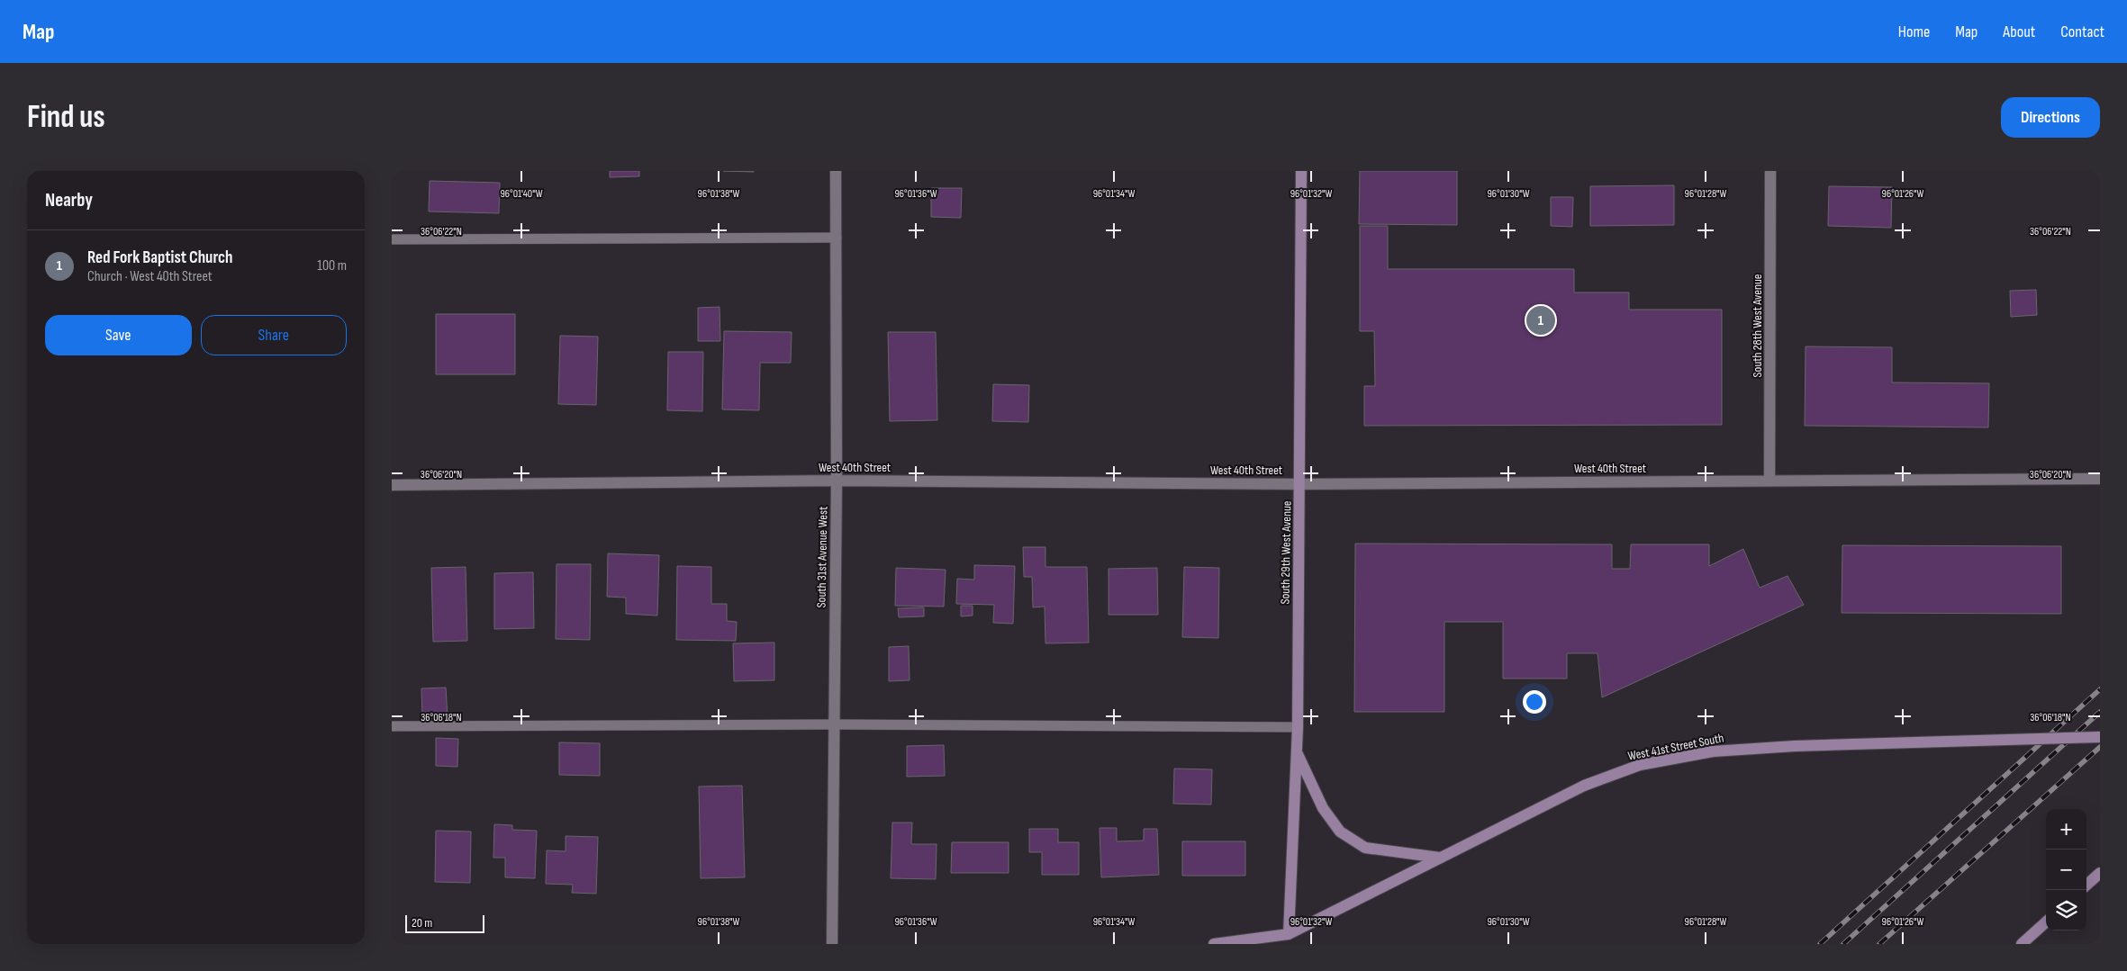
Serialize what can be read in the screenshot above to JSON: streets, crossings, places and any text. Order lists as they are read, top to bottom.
{
  "streets": {
    "main road": ["South 29th West Avenue", "West 41st Street South"],
    "street": ["South 28th West Avenue", "West 40th Street", "South 31st Avenue West"]
  },
  "crossings": [
    ["South 28th West Avenue", "West 40th Street"],
    ["West 40th Street", "South 29th West Avenue"],
    ["West 40th Street", "South 31st Avenue West"],
    ["South 29th West Avenue", "West 41st Street South"]
  ],
  "scale_bar": "20 m",
  "page": {
    "header": "Map",
    "nav": [
      "Home",
      "Map",
      "About",
      "Contact"
    ],
    "buttons": [
      "Directions",
      ["Save", "Share"]
    ],
    "title": "Find us",
    "heading": "Nearby",
    "list": [
      {
        "mark": "1",
        "name": "Red Fork Baptist Church",
        "note": "Church · West 40th Street",
        "value": "100 m"
      }
    ],
    "pins": "1",
    "map_buttons": ["+", "−"],
    "scale": "20 m"
  },
  "coordinates": [
    "96°01'40\"W",
    "96°01'38\"W",
    "96°01'36\"W",
    "96°01'34\"W",
    "96°01'32\"W",
    "96°01'30\"W",
    "96°01'28\"W",
    "96°01'26\"W",
    "36°06'22\"N",
    "36°06'20\"N",
    "36°06'18\"N"
  ]
}
